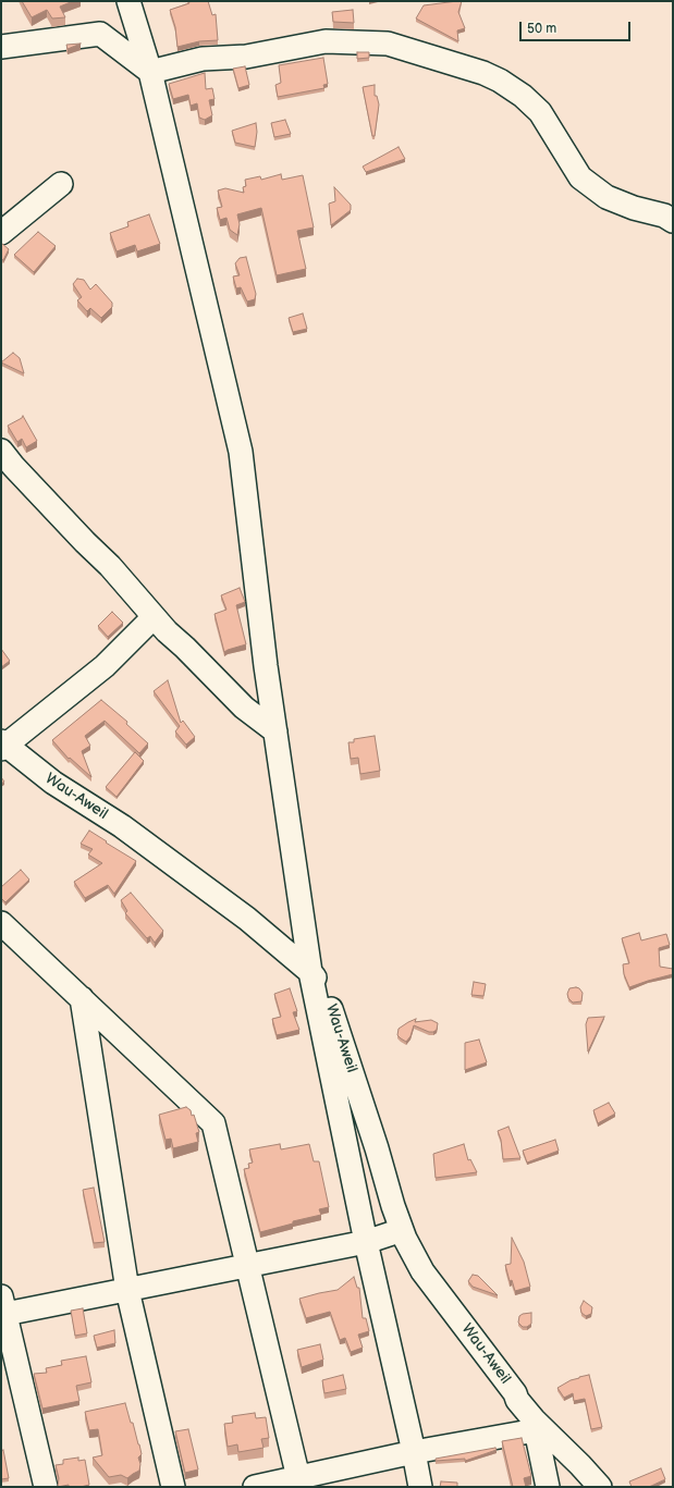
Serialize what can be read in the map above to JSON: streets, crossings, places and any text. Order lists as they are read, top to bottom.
{
  "streets": {
    "street": ["Wau-Aweil"]
  },
  "scale_bar": "50 m"
}
